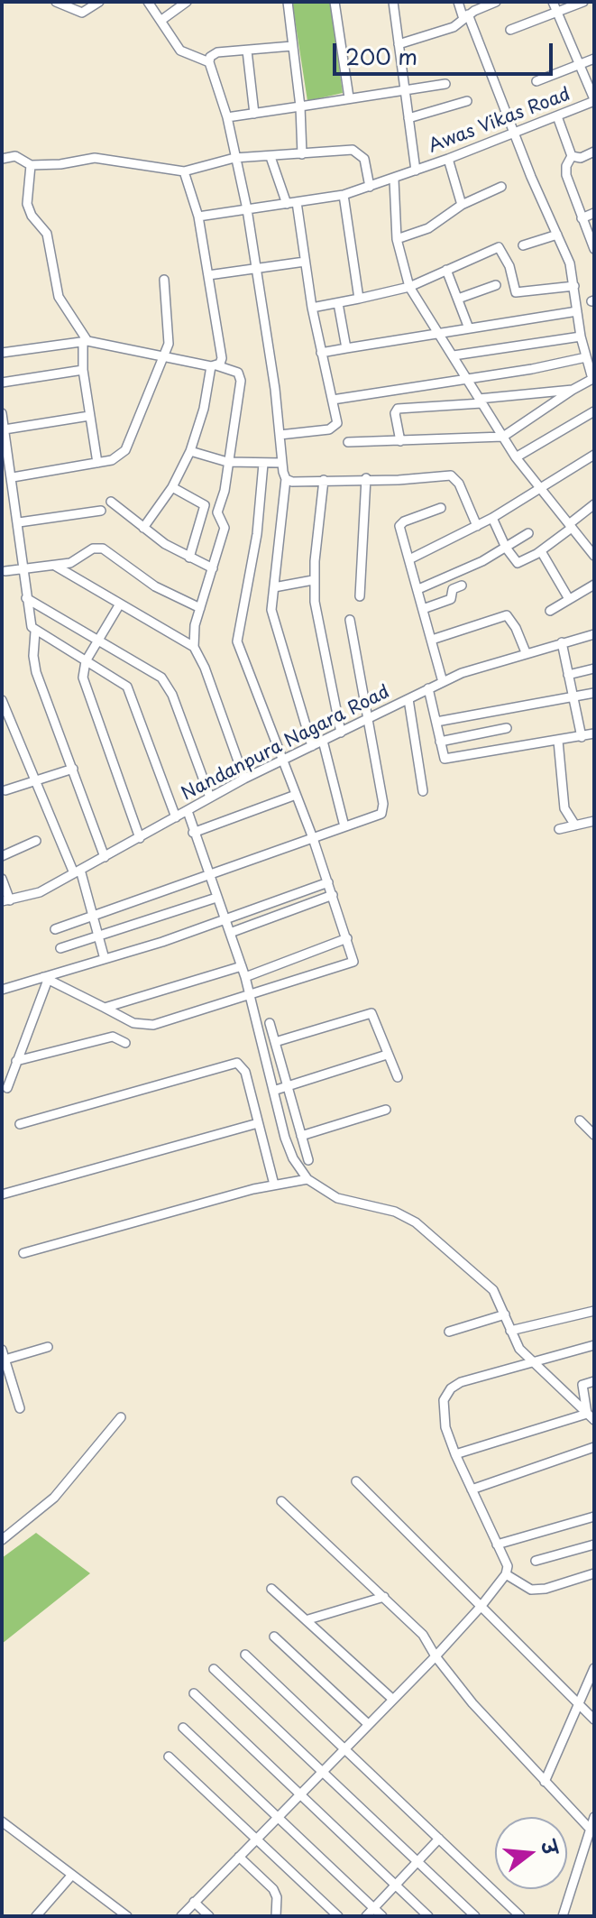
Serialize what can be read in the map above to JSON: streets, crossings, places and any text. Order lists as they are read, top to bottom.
{
  "streets": {
    "street": ["Awas Vikas Road", "Nandanpura Nagara Road"]
  },
  "scale_bar": "200 m",
  "north": "right"
}
